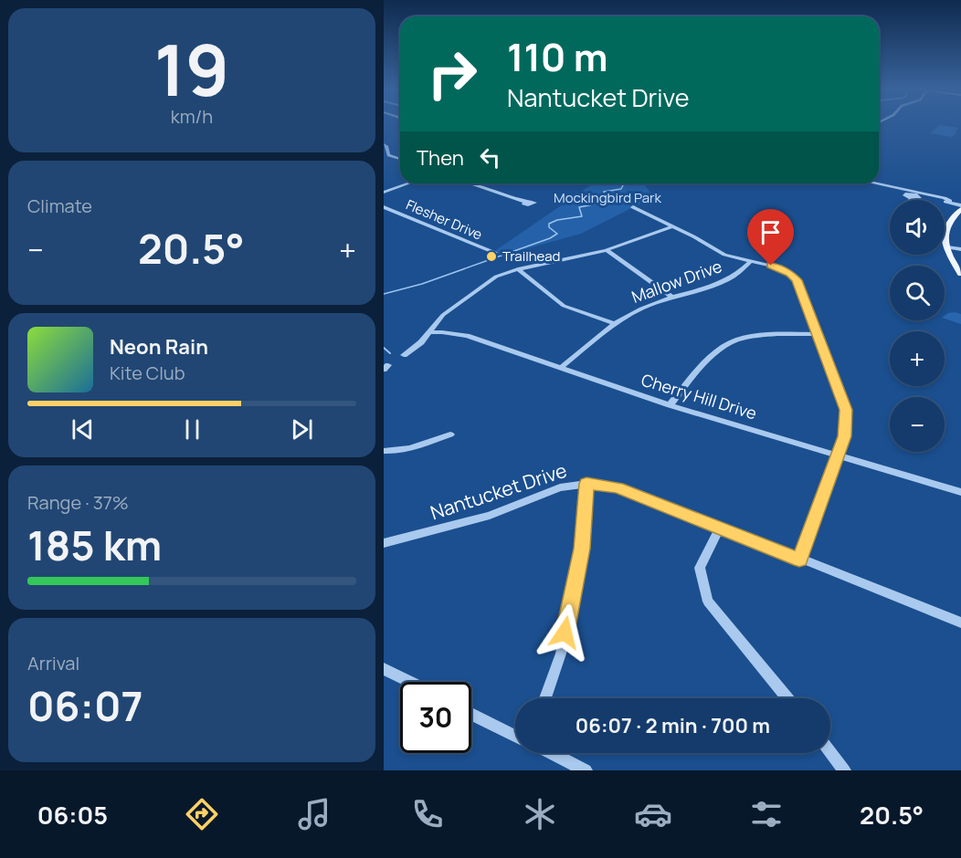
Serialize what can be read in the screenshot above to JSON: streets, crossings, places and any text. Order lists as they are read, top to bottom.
{
  "streets": {
    "street": [
      "Flesher Drive",
      "Mallow Drive",
      "Cherry Hill Drive",
      "Nantucket Drive"
    ]
  },
  "crossings": [
    ["Mallow Drive", "Cherry Hill Drive"]
  ],
  "parks": ["Mockingbird Park"],
  "places": ["Trailhead"],
  "page": {
    "tile": [
      ["19", "km/h"],
      "Climate",
      ["Range · 37%", "185 km"],
      ["Arrival", "06:07"]
    ],
    "turn": ["110 m", "Nantucket Drive"],
    "then": "Then",
    "map_buttons": ["+", "−"],
    "heat": ["−", "20.5°", "+"],
    "song": ["Neon Rain", "Kite Club"],
    "limit": "30",
    "trip": "06:07 · 2 min · 700 m",
    "tabs": ["06:05", "20.5°"]
  }
}
